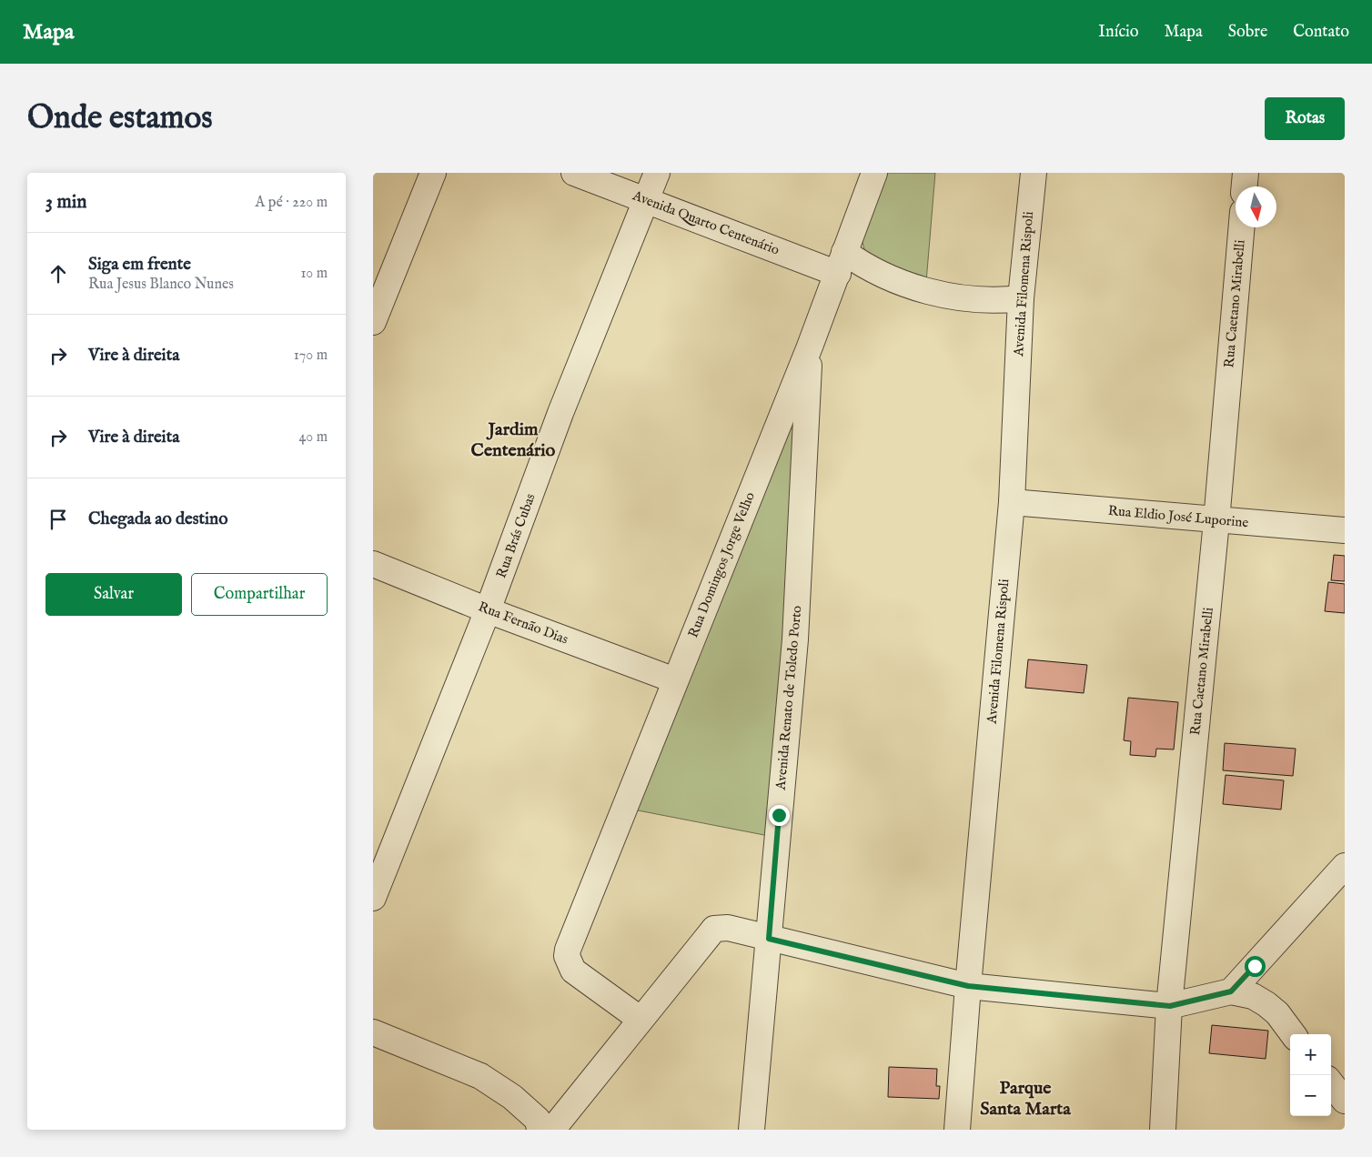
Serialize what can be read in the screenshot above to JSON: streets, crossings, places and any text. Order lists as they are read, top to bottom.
{
  "streets": {
    "street": [
      "Avenida Quarto Centenário",
      "Avenida Filomena Rispoli",
      "Rua Caetano Mirabelli",
      "Rua Eldio José Luporine",
      "Rua Brás Cubas",
      "Rua Domingos Jorge Velho",
      "Rua Fernão Dias",
      "Avenida Renato de Toledo Porto"
    ]
  },
  "crossings": [
    ["Avenida Quarto Centenário", "Avenida Filomena Rispoli"],
    ["Avenida Quarto Centenário", "Rua Brás Cubas"],
    ["Avenida Quarto Centenário", "Rua Domingos Jorge Velho"],
    ["Avenida Filomena Rispoli", "Rua Eldio José Luporine"],
    ["Rua Caetano Mirabelli", "Rua Eldio José Luporine"],
    ["Rua Brás Cubas", "Rua Fernão Dias"],
    ["Rua Domingos Jorge Velho", "Rua Fernão Dias"],
    ["Rua Domingos Jorge Velho", "Avenida Renato de Toledo Porto"]
  ],
  "districts": ["Jardim Centenário", "Parque Santa Marta"],
  "north": "bottom",
  "page": {
    "header": "Mapa",
    "nav": [
      "Início",
      "Mapa",
      "Sobre",
      "Contato"
    ],
    "buttons": [
      "Rotas",
      ["Salvar", "Compartilhar"]
    ],
    "title": "Onde estamos",
    "heading": ["3 min", "A pé · 220 m"],
    "list": [
      ["Siga em frente", "Rua Jesus Blanco Nunes", "10 m"],
      ["Vire à direita", "170 m"],
      ["Vire à direita", "40 m"],
      "Chegada ao destino"
    ],
    "map_buttons": ["+", "−"]
  }
}
